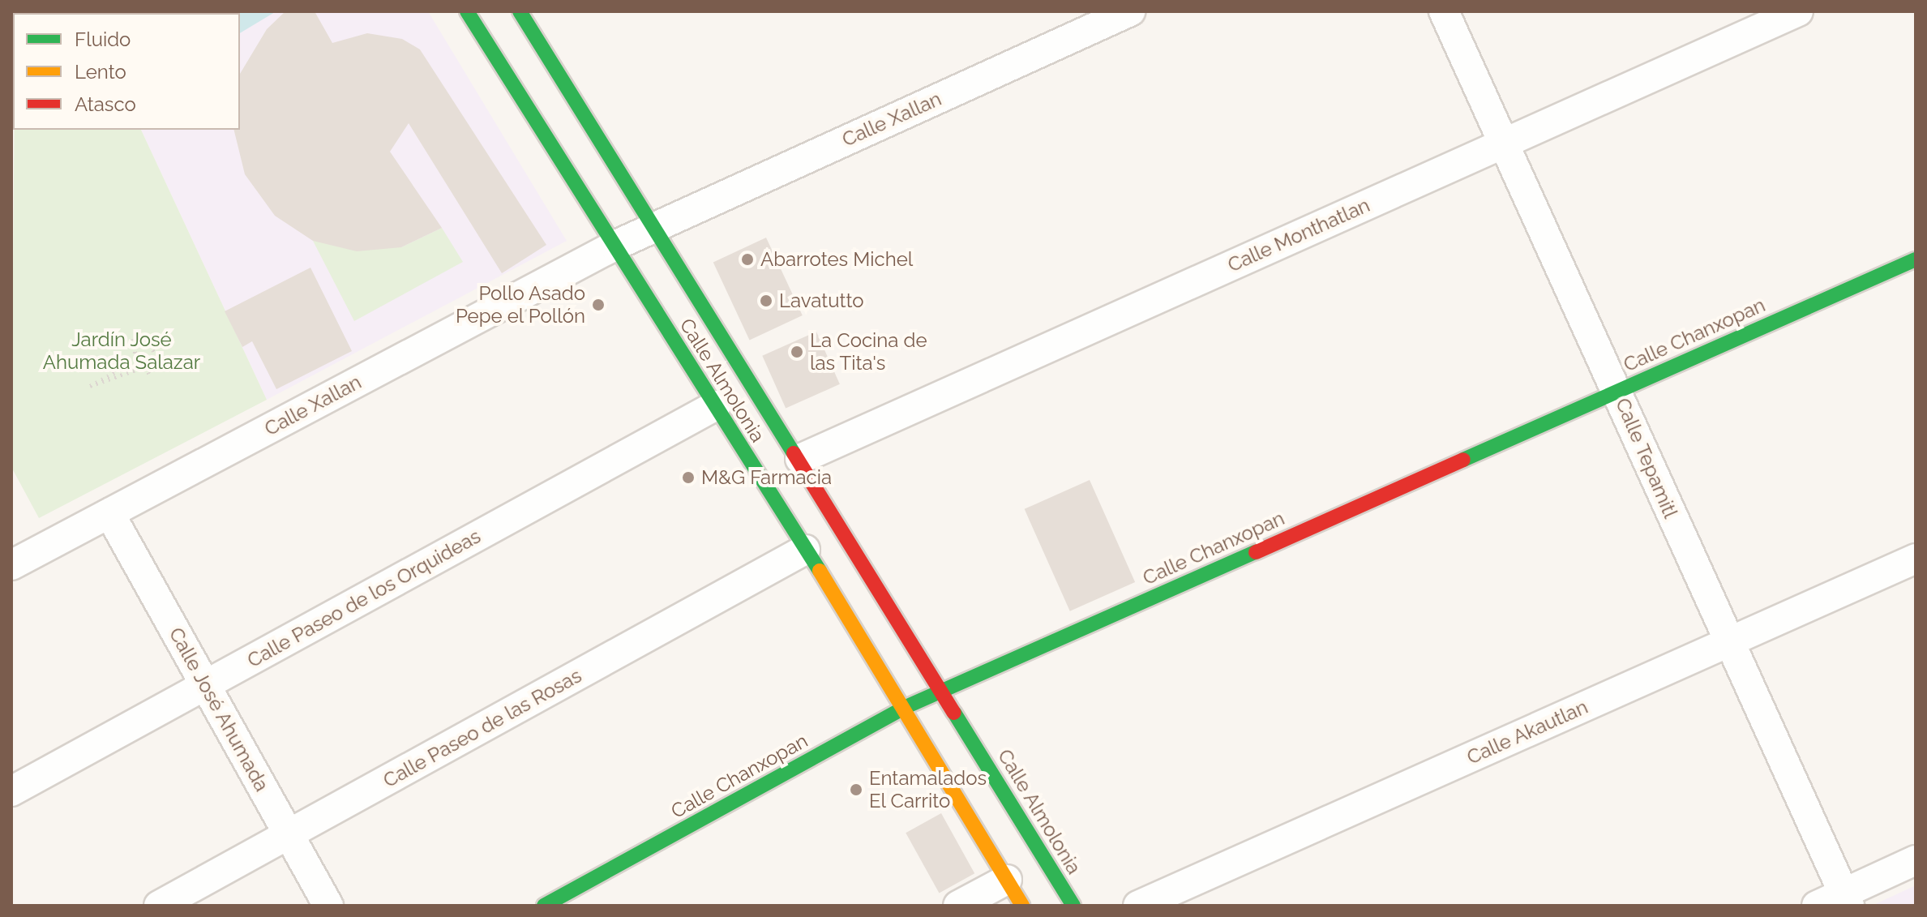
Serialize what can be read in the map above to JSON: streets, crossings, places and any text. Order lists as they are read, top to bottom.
{
  "streets": {
    "street": [
      "Calle Xallan",
      "Calle Monthatlan",
      "Calle Chanxopan",
      "Calle Almolonia",
      "Calle Tepamitl",
      "Calle Paseo de los Orquideas",
      "Calle José Ahumada",
      "Calle Paseo de las Rosas",
      "Calle Akautlan"
    ]
  },
  "crossings": [
    ["Calle Xallan", "Calle Almolonia"],
    ["Calle Xallan", "Calle José Ahumada"],
    ["Calle Monthatlan", "Calle Almolonia"],
    ["Calle Monthatlan", "Calle Tepamitl"],
    ["Calle Chanxopan", "Calle Almolonia"],
    ["Calle Chanxopan", "Calle Tepamitl"],
    ["Calle Almolonia", "Calle Paseo de los Orquideas"],
    ["Calle Almolonia", "Calle Paseo de las Rosas"],
    ["Calle Tepamitl", "Calle Akautlan"],
    ["Calle Paseo de los Orquideas", "Calle José Ahumada"],
    ["Calle José Ahumada", "Calle Paseo de las Rosas"]
  ],
  "parks": ["Jardín José Ahumada Salazar"],
  "places": [
    "Abarrotes Michel",
    "Lavatutto",
    "Pollo Asado Pepe el Pollón",
    "La Cocina de las Tita's",
    "M&G Farmacia",
    "Entamalados El Carrito"
  ],
  "legend": ["Fluido", "Lento", "Atasco"]
}
